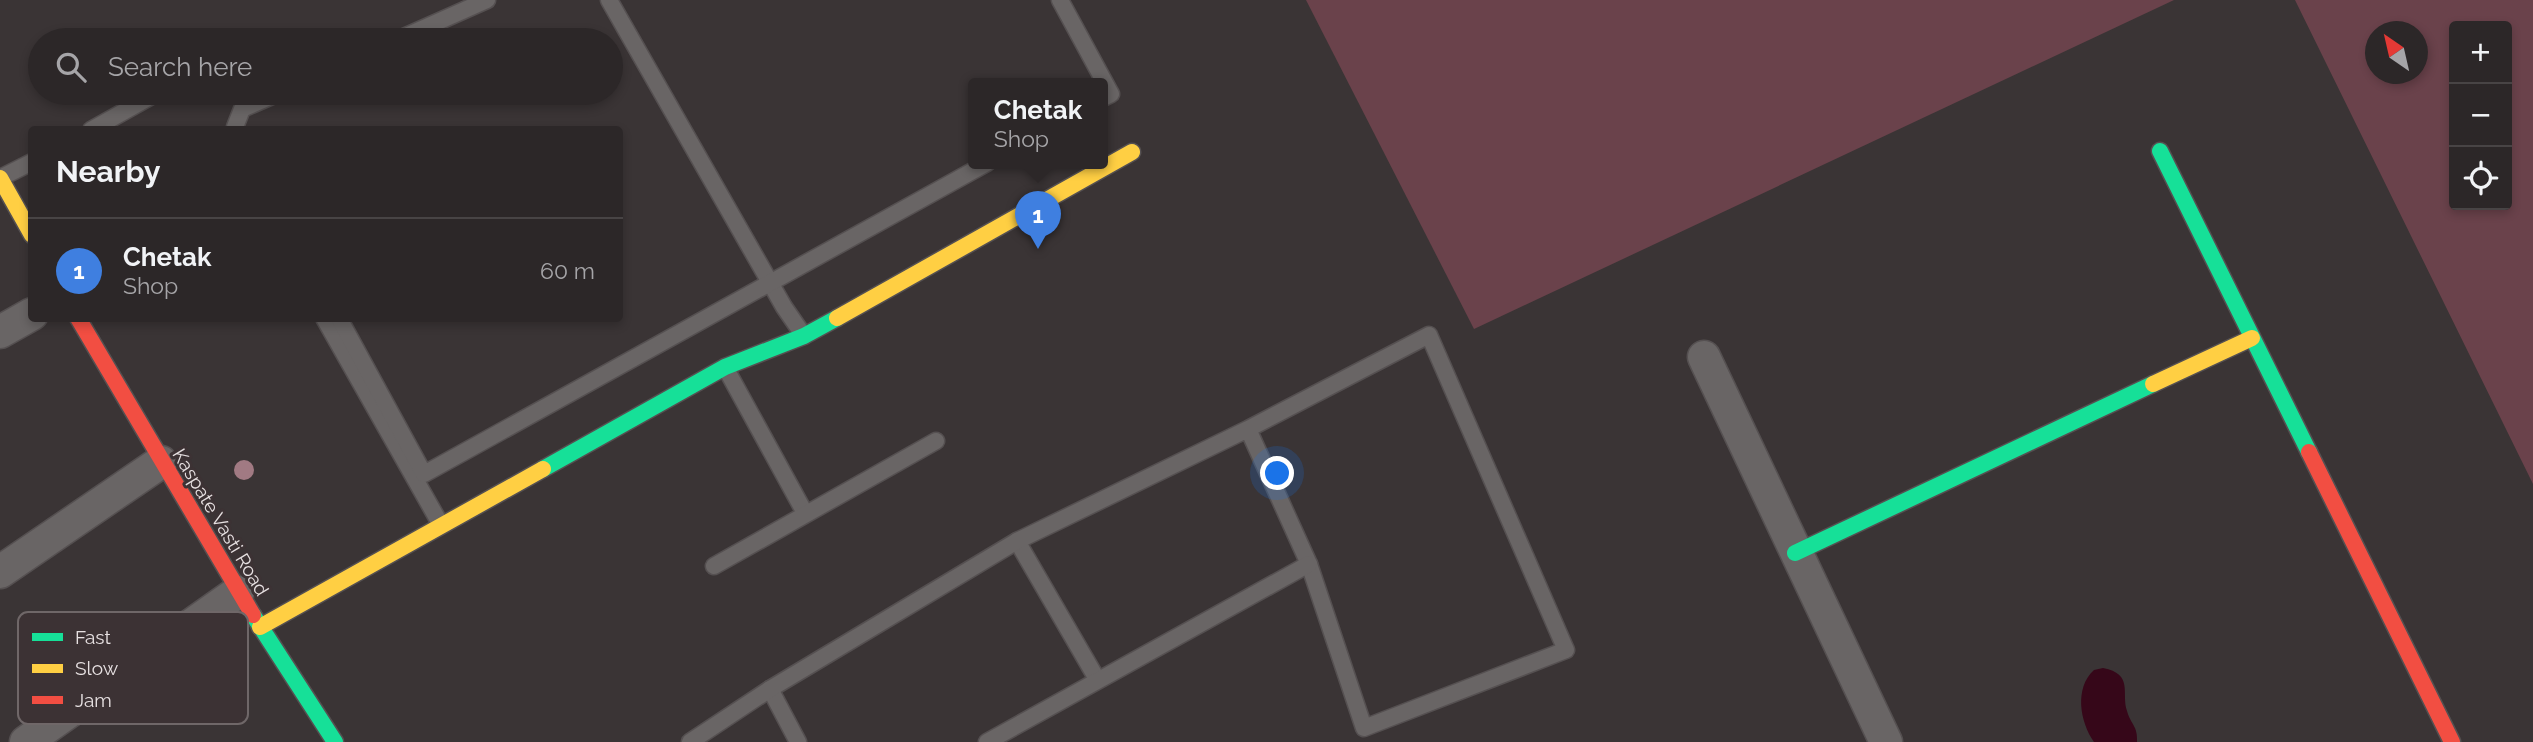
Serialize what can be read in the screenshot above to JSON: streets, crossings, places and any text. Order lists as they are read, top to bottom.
{
  "streets": {
    "street": ["Kaspate Vasti Road"]
  },
  "legend": ["Fast", "Slow", "Jam"],
  "north": "top left",
  "page": {
    "map_buttons": ["+", "−"],
    "search": "Search here",
    "popup": ["Chetak", "Shop"],
    "heading": "Nearby",
    "pins": "1",
    "list": [
      {
        "mark": "1",
        "name": "Chetak",
        "note": "Shop",
        "value": "60 m"
      }
    ]
  }
}
